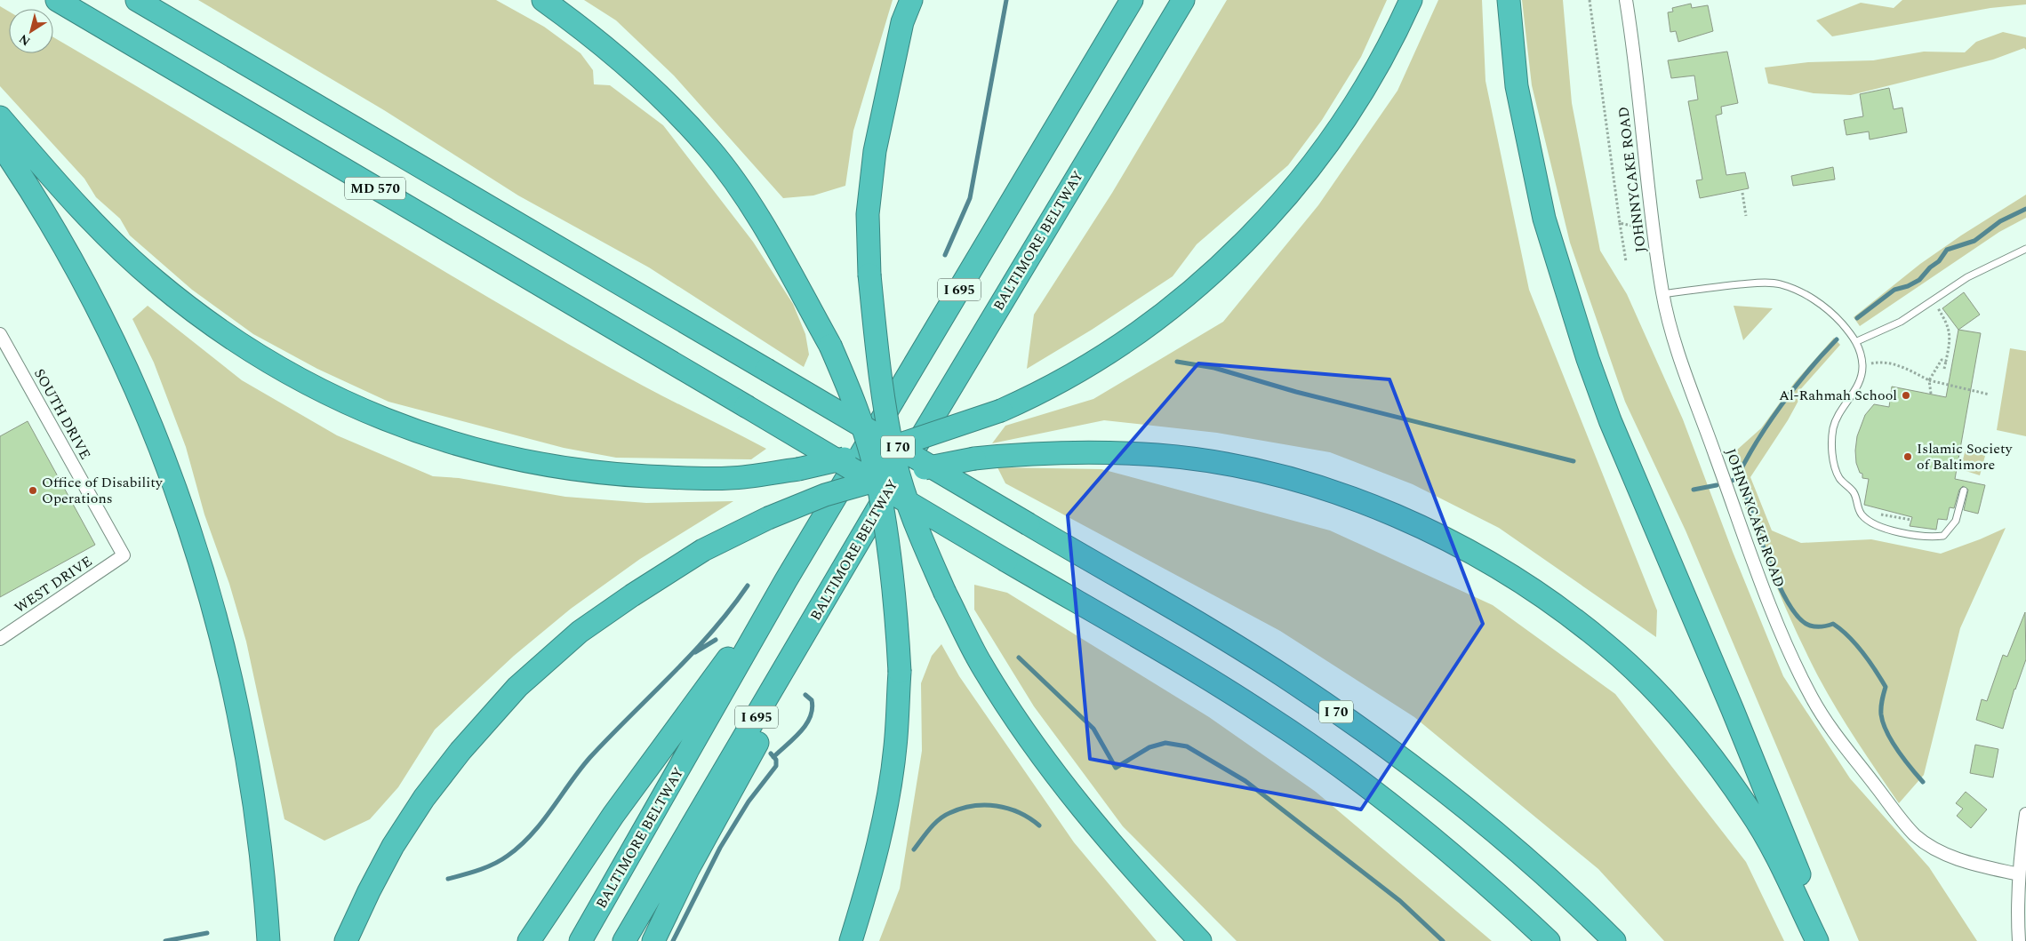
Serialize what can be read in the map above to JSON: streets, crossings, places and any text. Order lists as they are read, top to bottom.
{
  "streets": {
    "highway": [
      "MD 570",
      "BALTIMORE BELTWAY",
      "I 695",
      "I 70"
    ],
    "street": ["JOHNNYCAKE ROAD", "SOUTH DRIVE", "WEST DRIVE"]
  },
  "crossings": [
    ["MD 570", "I 70"],
    ["SOUTH DRIVE", "WEST DRIVE"]
  ],
  "places": ["Al-Rahmah School", "Islamic Society of Baltimore", "Office of Disability Operations"],
  "north": "bottom left"
}
